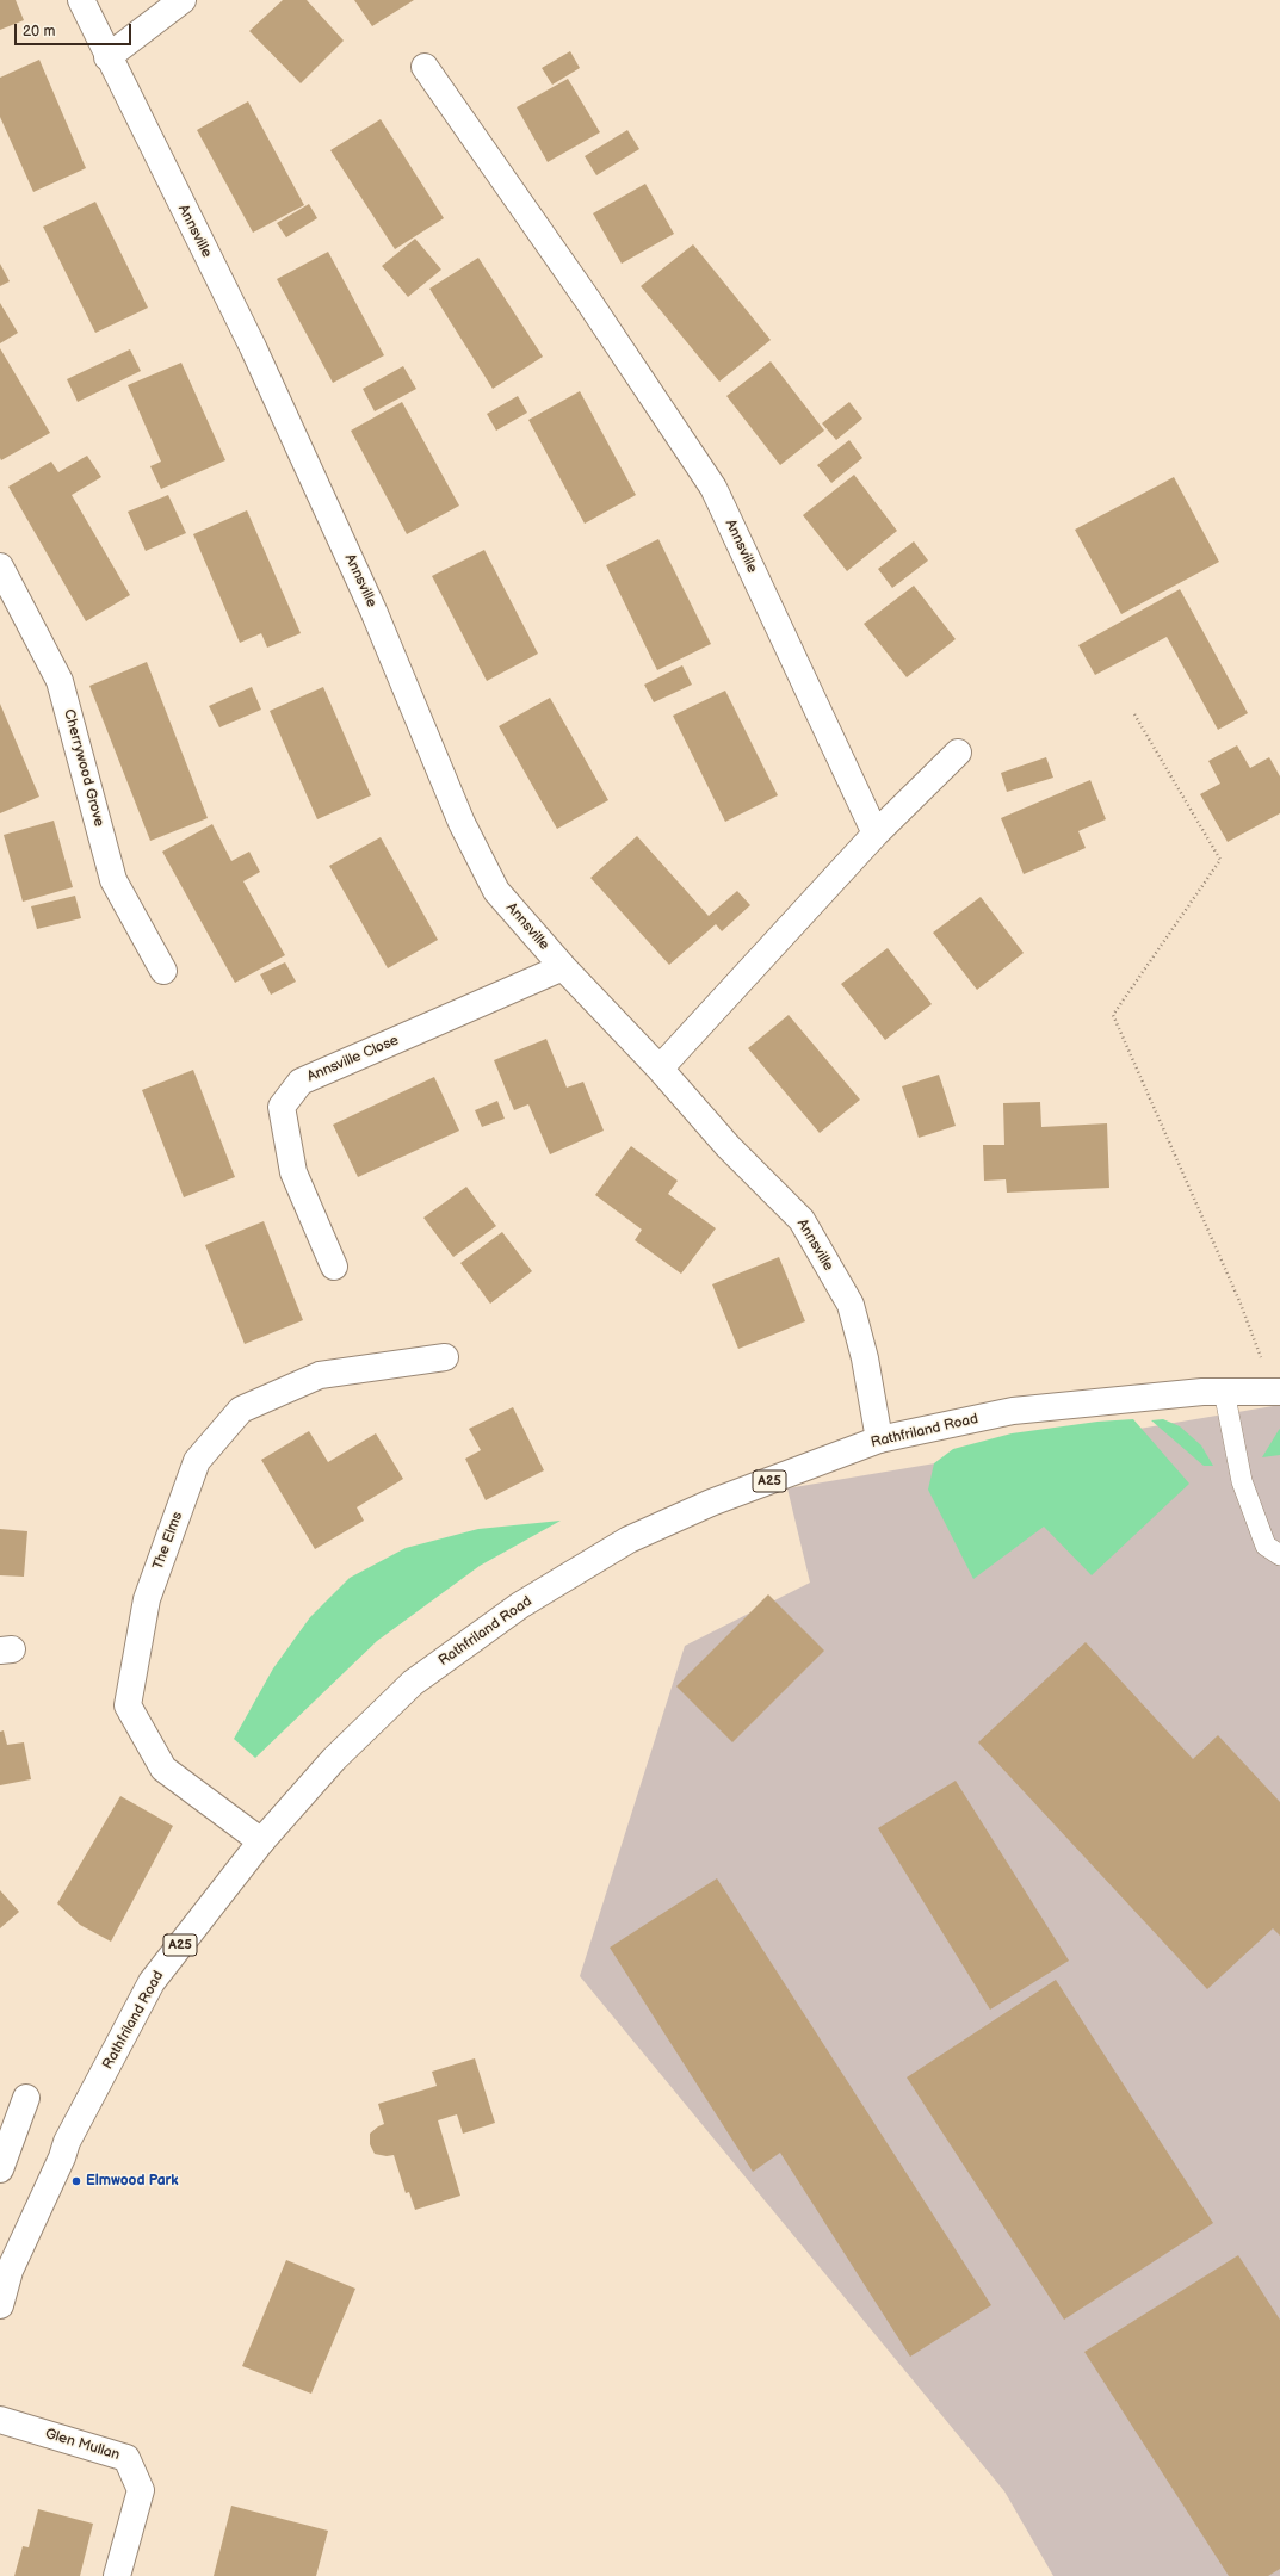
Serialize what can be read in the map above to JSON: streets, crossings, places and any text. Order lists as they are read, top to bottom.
{
  "streets": {
    "street": [
      "Annsville",
      "Cherrywood Grove",
      "Annsville Close",
      "Rathfriland Road",
      "A25",
      "The Elms",
      "Glen Mullan"
    ]
  },
  "crossings": [
    ["Annsville", "Annsville Close"],
    ["Annsville", "Rathfriland Road"],
    ["Rathfriland Road", "The Elms"]
  ],
  "places": ["Elmwood Park"],
  "scale_bar": "20 m"
}
